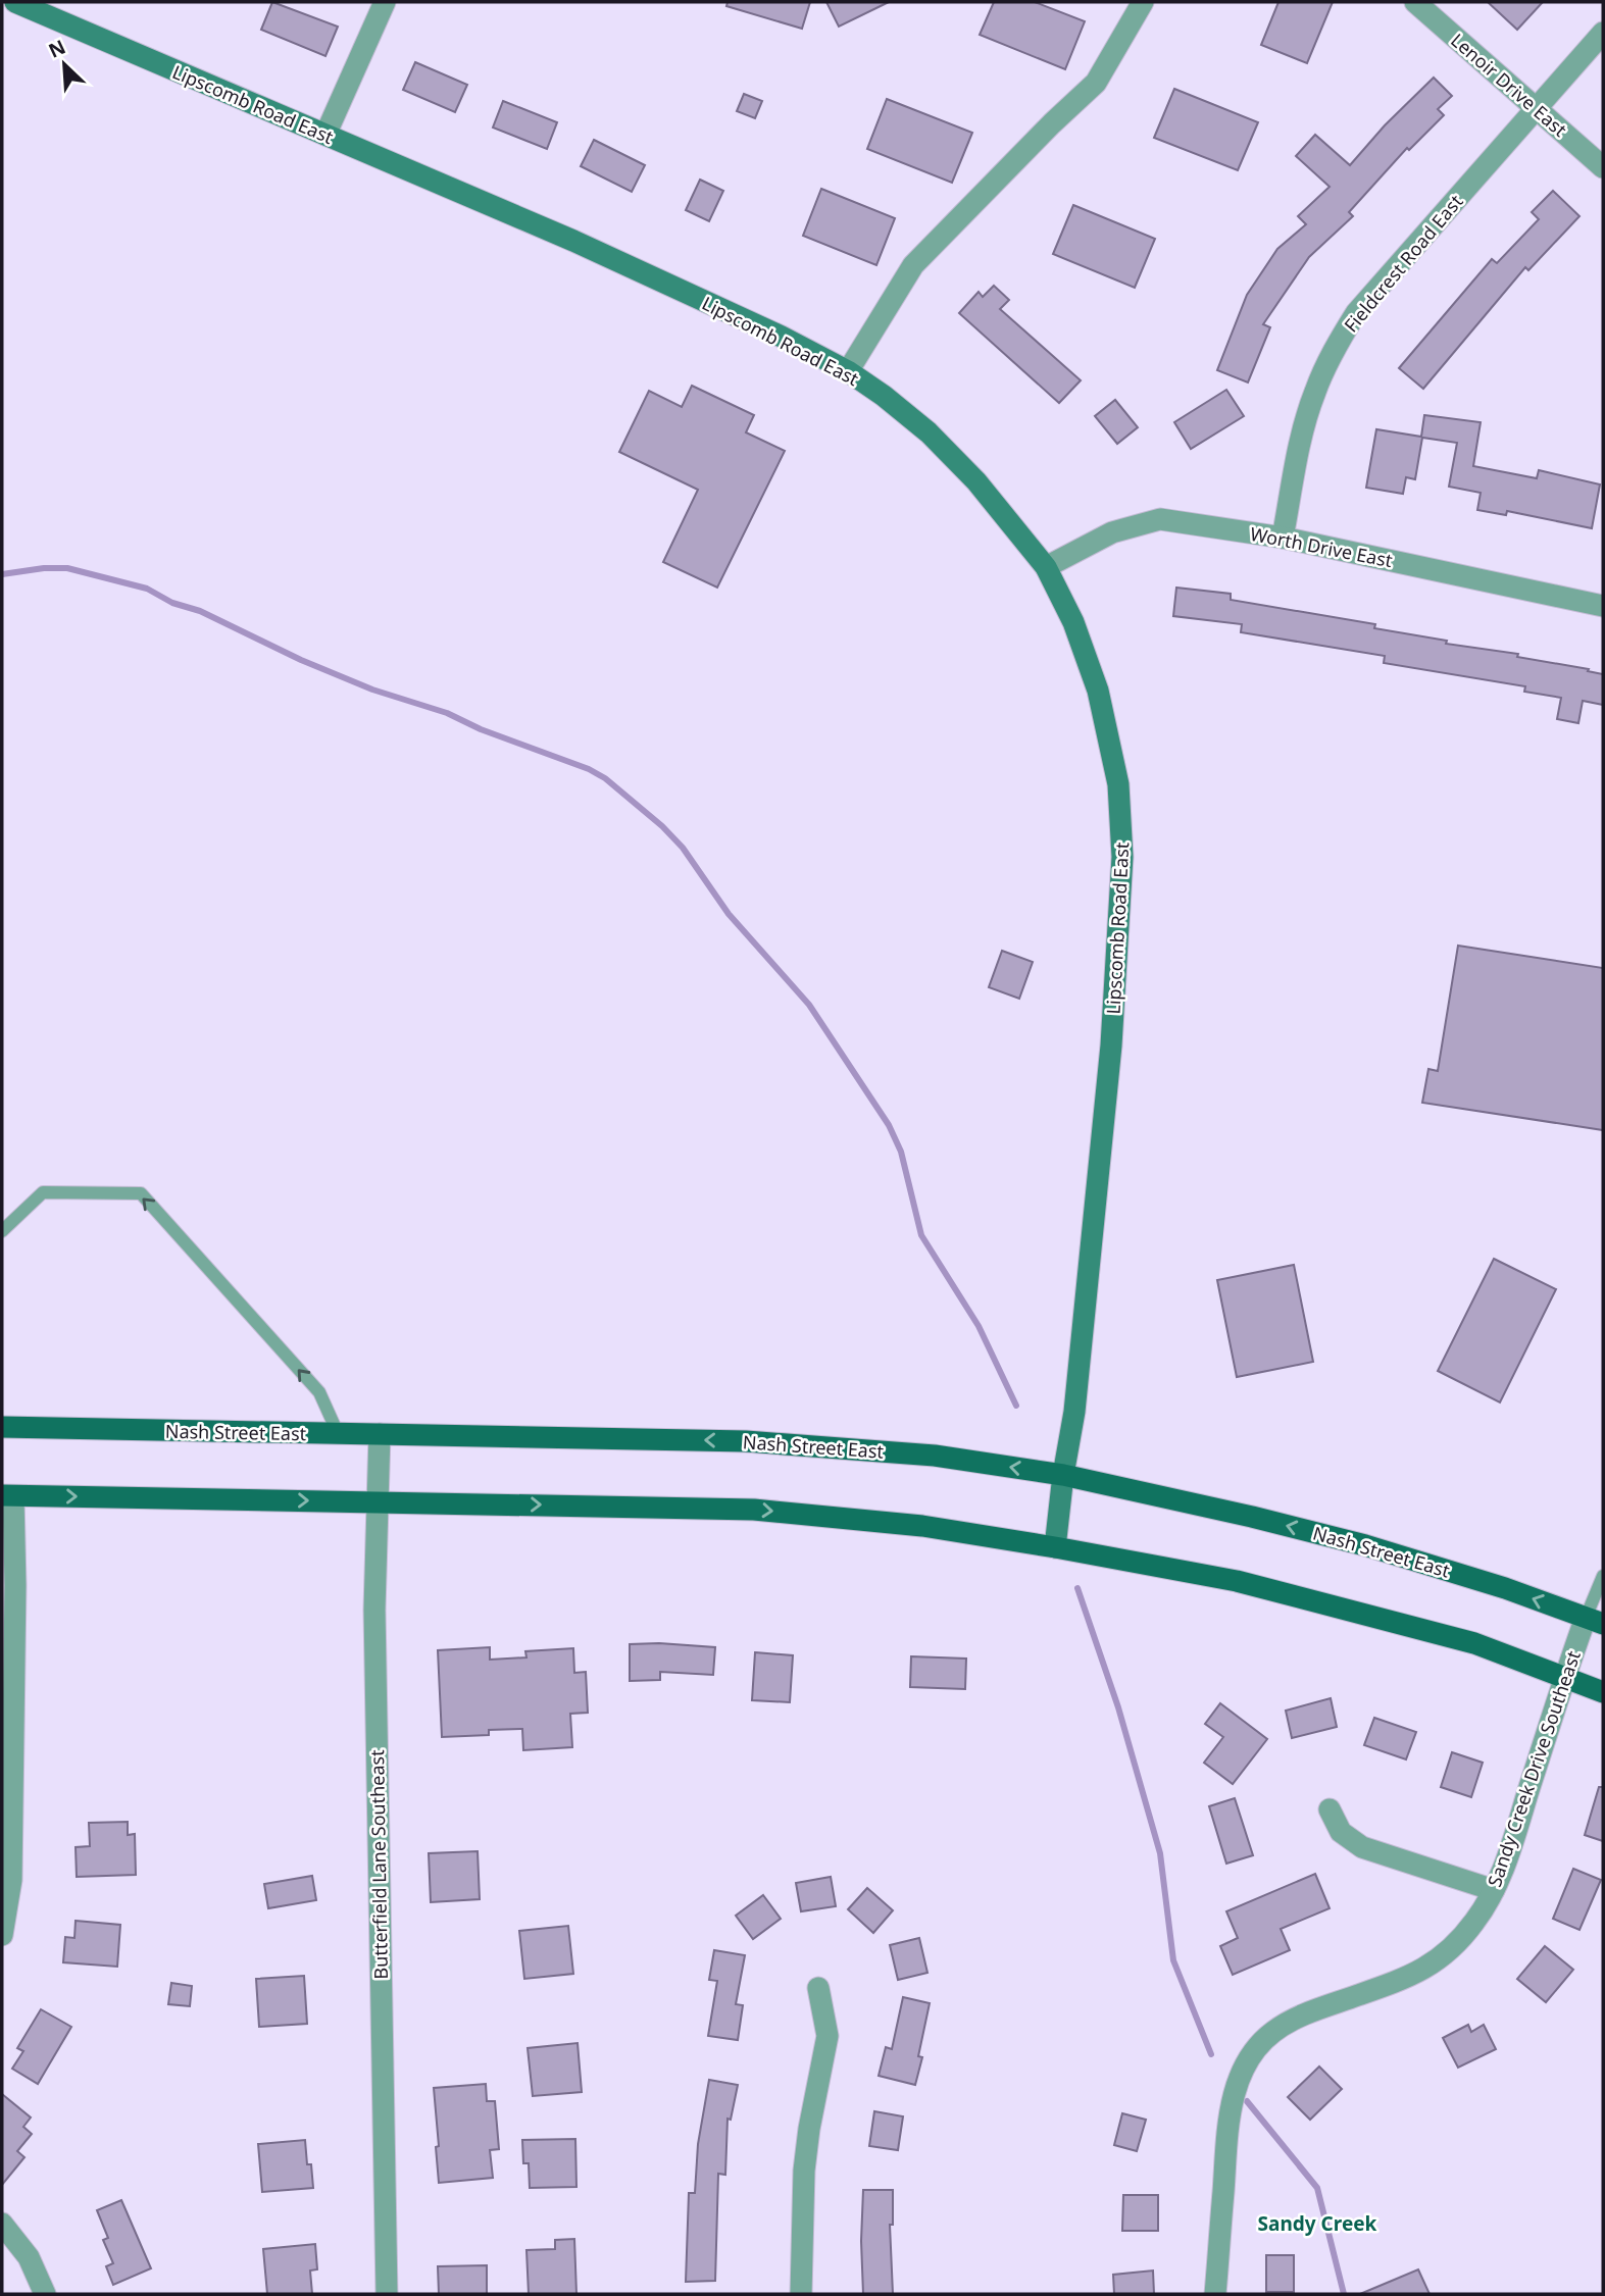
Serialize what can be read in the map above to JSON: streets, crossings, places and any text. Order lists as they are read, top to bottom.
{
  "streets": {
    "main road": ["Nash Street East"],
    "street": [
      "Lenoir Drive East",
      "Lipscomb Road East",
      "Fieldcrest Road East",
      "Worth Drive East",
      "Sandy Creek Drive Southeast",
      "Butterfield Lane Southeast"
    ]
  },
  "crossings": [
    ["Lenoir Drive East", "Fieldcrest Road East"],
    ["Lipscomb Road East", "Worth Drive East"],
    ["Lipscomb Road East", "Nash Street East"],
    ["Fieldcrest Road East", "Worth Drive East"],
    ["Nash Street East", "Sandy Creek Drive Southeast"],
    ["Nash Street East", "Butterfield Lane Southeast"]
  ],
  "districts": ["Sandy Creek"],
  "north": "top left"
}
